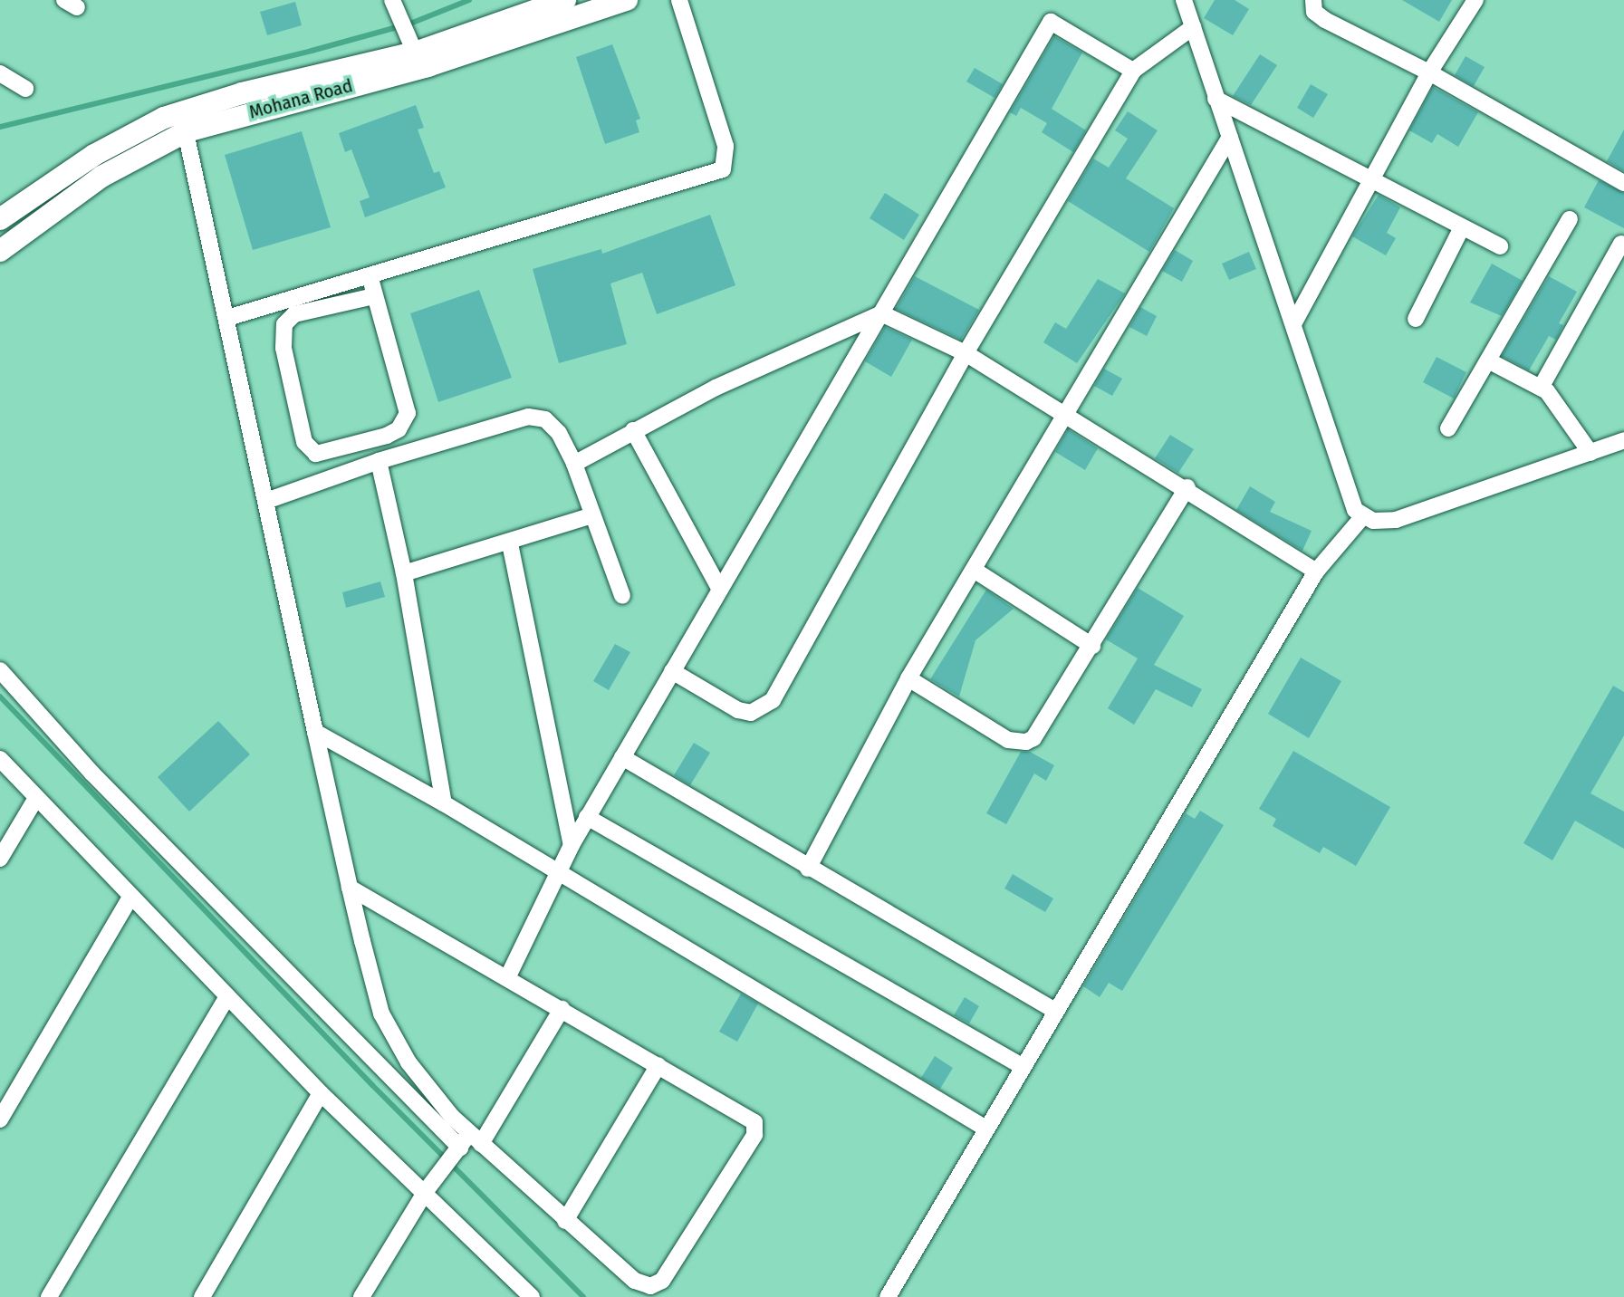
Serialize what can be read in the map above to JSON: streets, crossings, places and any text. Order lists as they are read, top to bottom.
{
  "streets": {
    "street": ["Mohana Road"]
  }
}
